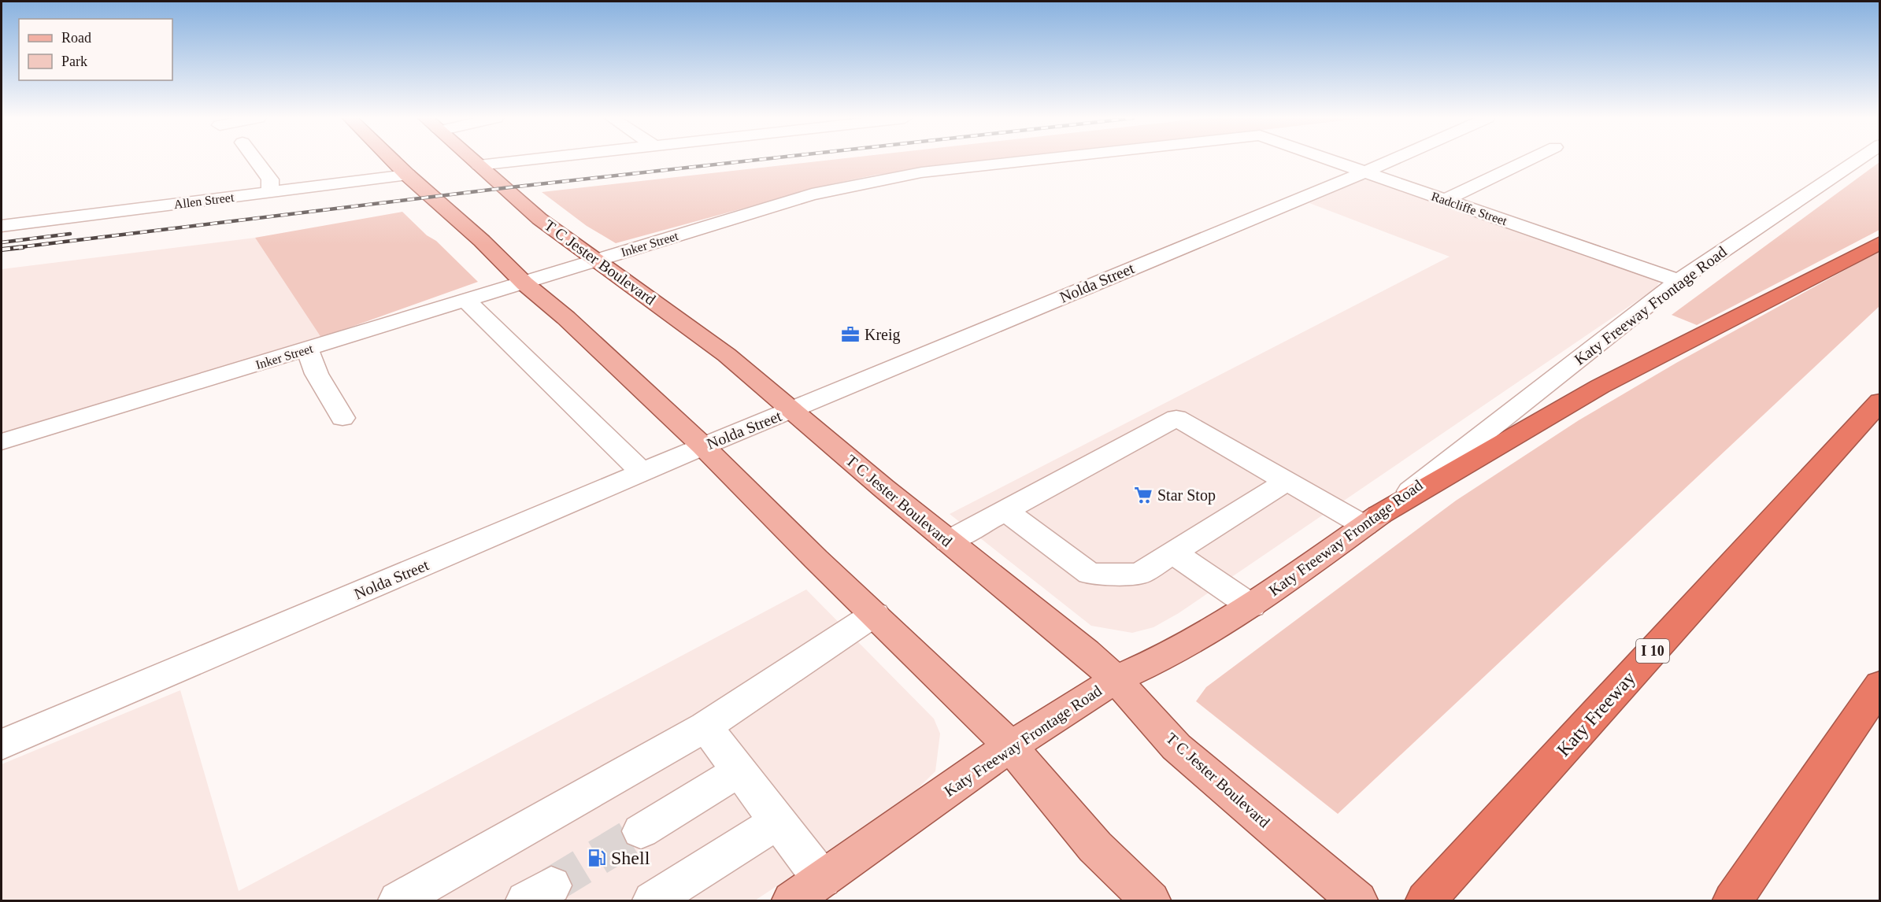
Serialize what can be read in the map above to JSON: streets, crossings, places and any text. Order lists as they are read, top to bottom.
{
  "streets": {
    "highway": ["I 10", "Katy Freeway"],
    "main road": ["T C Jester Boulevard", "Katy Freeway Frontage Road"],
    "street": [
      "Allen Street",
      "Radcliffe Street",
      "Inker Street",
      "Nolda Street"
    ]
  },
  "crossings": [
    ["Radcliffe Street", "Nolda Street"],
    ["Radcliffe Street", "Katy Freeway Frontage Road"],
    ["Inker Street", "T C Jester Boulevard"],
    ["T C Jester Boulevard", "Nolda Street"],
    ["T C Jester Boulevard", "Katy Freeway Frontage Road"]
  ],
  "places": {
    "office": ["Kreig"],
    "supermarket": ["Star Stop"],
    "fuel station": ["Shell"]
  },
  "legend": ["Road", "Park"]
}
